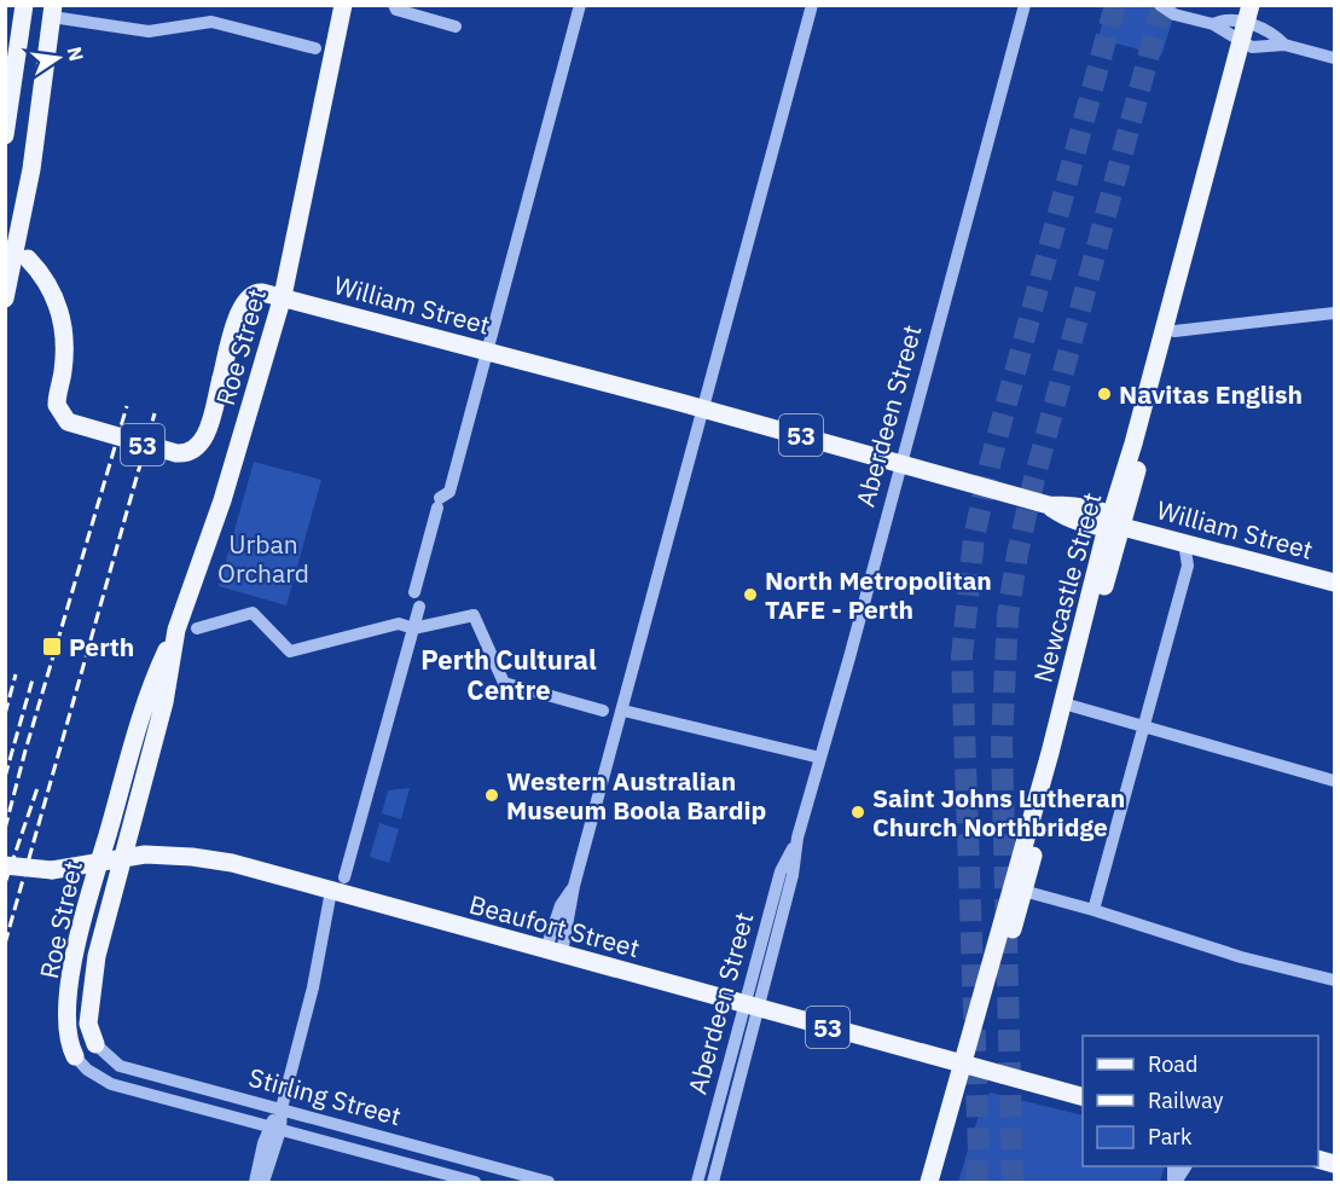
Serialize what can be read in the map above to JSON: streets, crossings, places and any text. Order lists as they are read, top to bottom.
{
  "streets": {
    "main road": [
      "William Street",
      "Roe Street",
      "53",
      "Newcastle Street",
      "Beaufort Street"
    ],
    "street": ["Aberdeen Street", "Stirling Street"]
  },
  "crossings": [
    ["William Street", "Roe Street"],
    ["William Street", "Aberdeen Street"],
    ["William Street", "Newcastle Street"],
    ["Roe Street", "Beaufort Street"],
    ["Roe Street", "Stirling Street"],
    ["Aberdeen Street", "Beaufort Street"],
    ["Newcastle Street", "Beaufort Street"]
  ],
  "districts": ["Perth Cultural Centre"],
  "parks": ["Urban Orchard"],
  "places": {
    "other": [
      "Navitas English",
      "North Metropolitan TAFE - Perth",
      "Western Australian Museum Boola Bardip",
      "Saint Johns Lutheran Church Northbridge"
    ],
    "transit": ["Perth"]
  },
  "legend": ["Road", "Railway", "Park"],
  "north": "right"
}
